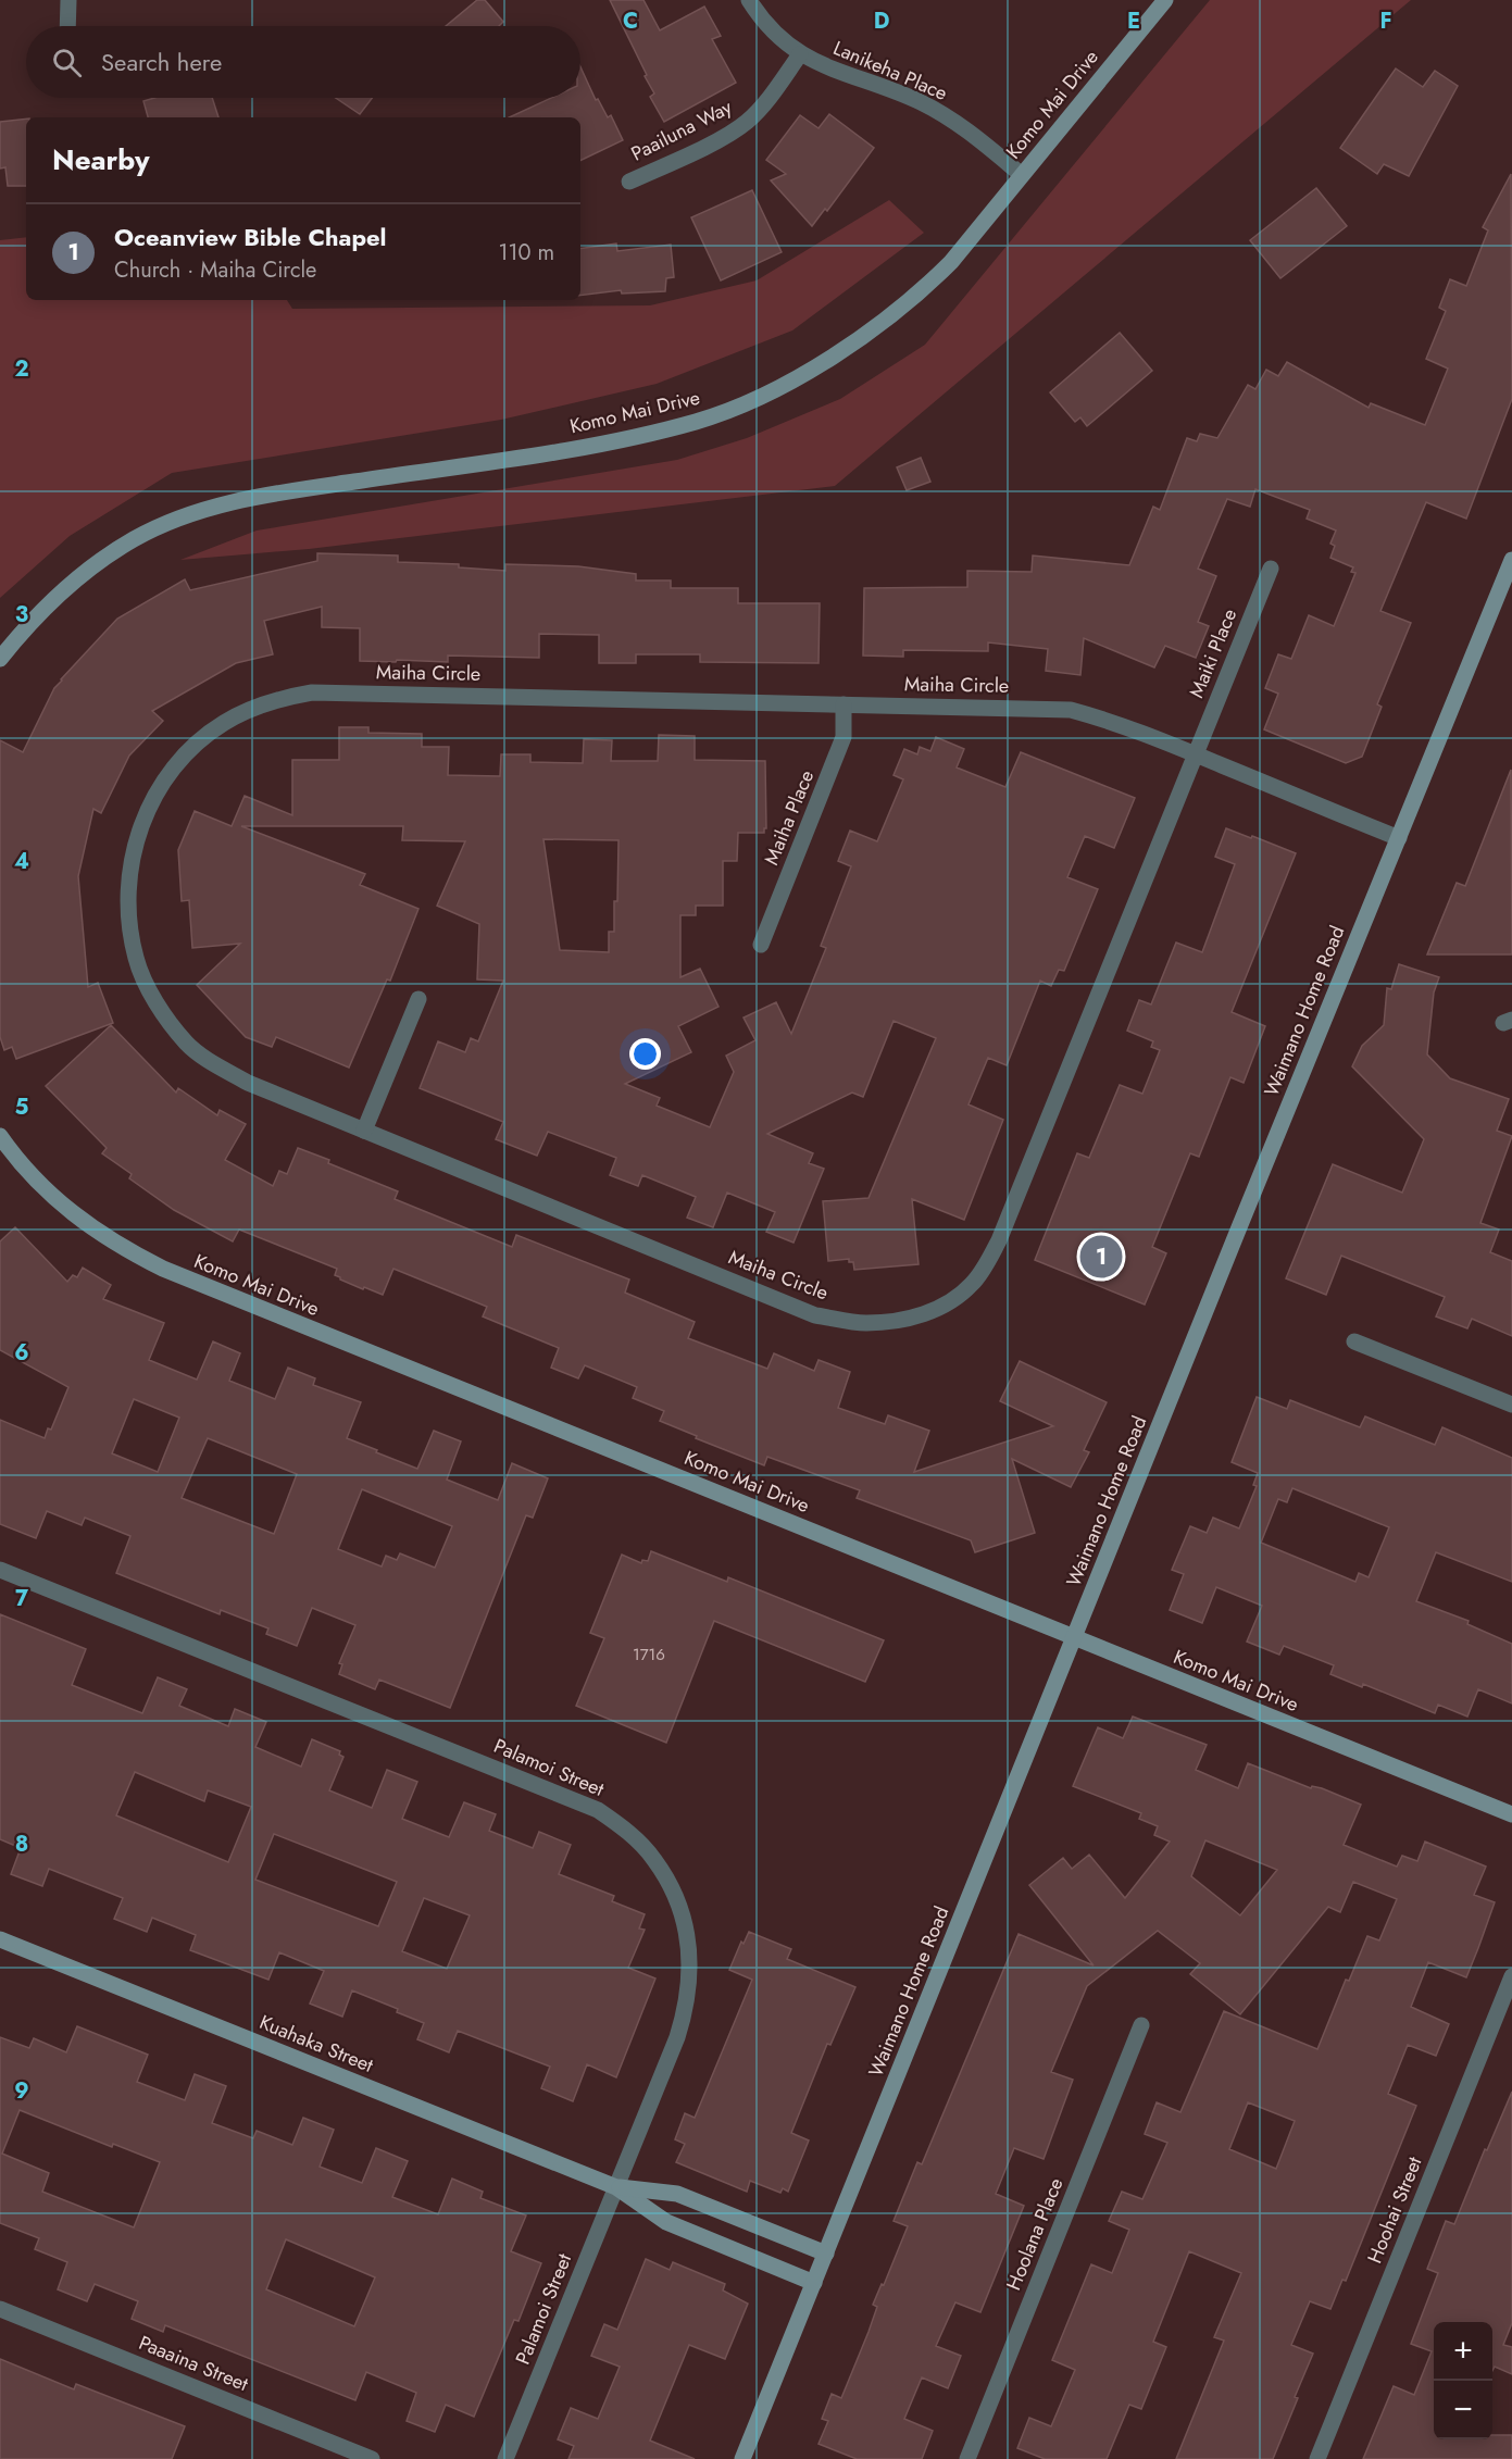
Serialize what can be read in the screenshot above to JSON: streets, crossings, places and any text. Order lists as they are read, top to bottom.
{
  "streets": {
    "main road": ["Komo Mai Drive", "Waimano Home Road", "Kuahaka Street"],
    "street": [
      "Lanikeha Place",
      "Paailuna Way",
      "Maiki Place",
      "Maiha Circle",
      "Maiha Place",
      "Palamoi Street",
      "Hoohai Street",
      "Hoolana Place",
      "Paaaina Street"
    ]
  },
  "crossings": [
    ["Lanikeha Place", "Komo Mai Drive"],
    ["Lanikeha Place", "Paailuna Way"],
    ["Komo Mai Drive", "Waimano Home Road"],
    ["Maiki Place", "Maiha Circle"],
    ["Maiha Circle", "Maiha Place"],
    ["Maiha Circle", "Waimano Home Road"],
    ["Waimano Home Road", "Kuahaka Street"],
    ["Palamoi Street", "Kuahaka Street"]
  ],
  "house_numbers": ["1716"],
  "page": {
    "search": "Search here",
    "heading": "Nearby",
    "list": [
      {
        "mark": "1",
        "name": "Oceanview Bible Chapel",
        "note": "Church · Maiha Circle",
        "value": "110 m"
      }
    ],
    "pins": "1",
    "map_buttons": ["+", "−"]
  },
  "grid": {
    "columns": [
      "C",
      "D",
      "E",
      "F"
    ],
    "rows": [
      "2",
      "3",
      "4",
      "5",
      "6",
      "7",
      "8",
      "9"
    ]
  }
}
